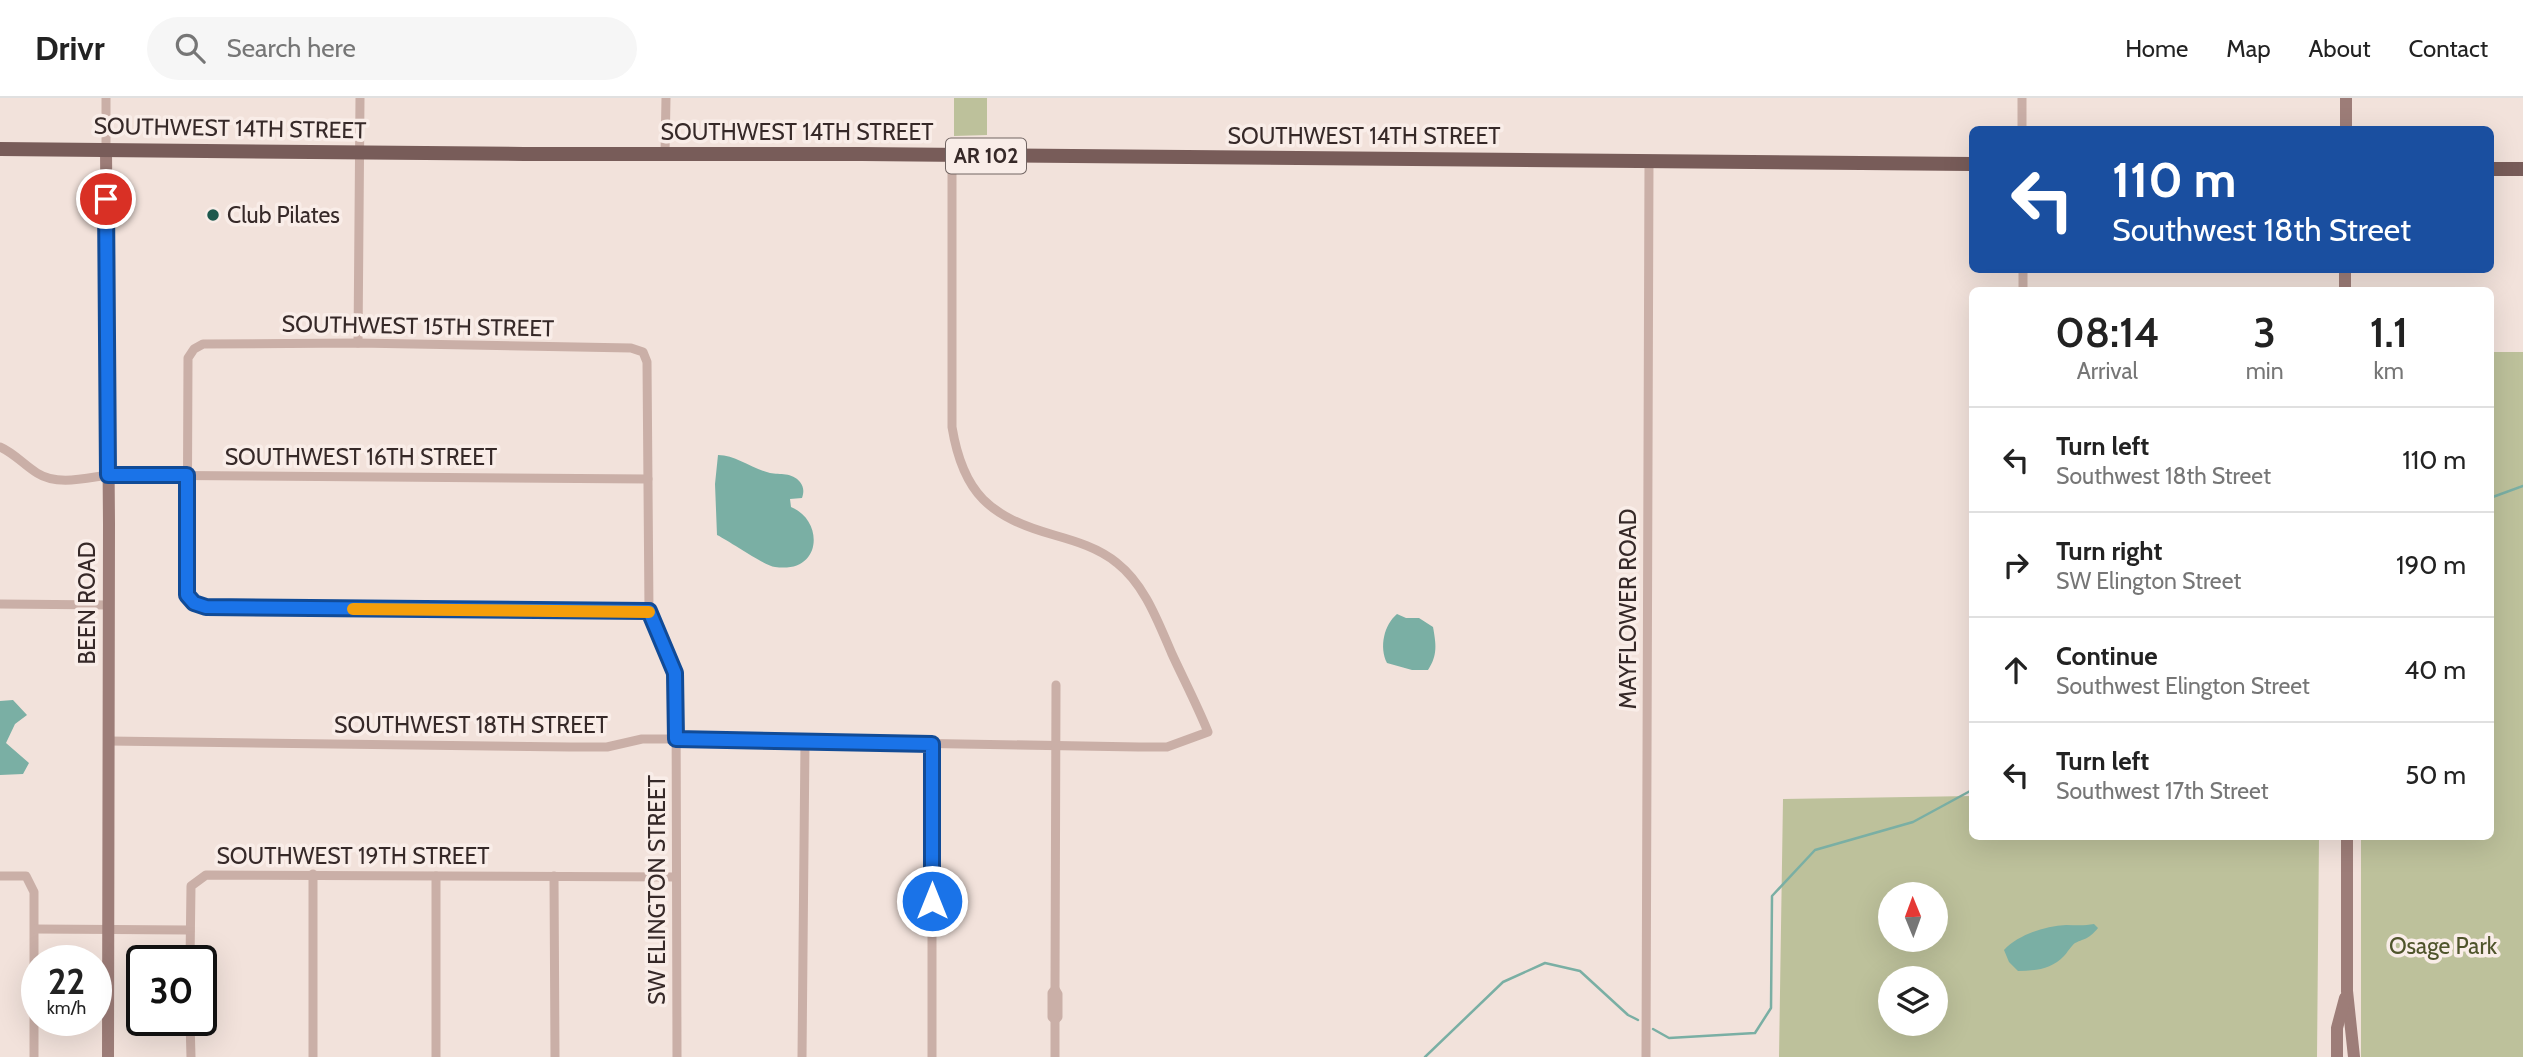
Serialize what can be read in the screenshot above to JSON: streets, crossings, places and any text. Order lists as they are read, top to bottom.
{
  "streets": {
    "main road": ["SOUTHWEST 14TH STREET", "AR 102"],
    "street": [
      "SOUTHWEST 15TH STREET",
      "SOUTHWEST 16TH STREET",
      "BEEN ROAD",
      "MAYFLOWER ROAD",
      "SOUTHWEST 18TH STREET",
      "SOUTHWEST 19TH STREET",
      "SW ELINGTON STREET"
    ]
  },
  "crossings": [
    ["SOUTHWEST 14TH STREET", "BEEN ROAD"],
    ["SOUTHWEST 14TH STREET", "MAYFLOWER ROAD"],
    ["SOUTHWEST 14TH STREET", "SOUTHWEST 18TH STREET"],
    ["SOUTHWEST 15TH STREET", "SOUTHWEST 16TH STREET"],
    ["SOUTHWEST 16TH STREET", "BEEN ROAD"],
    ["BEEN ROAD", "SOUTHWEST 18TH STREET"],
    ["SOUTHWEST 18TH STREET", "SW ELINGTON STREET"],
    ["SOUTHWEST 19TH STREET", "SW ELINGTON STREET"]
  ],
  "parks": ["Osage Park"],
  "places": ["Club Pilates"],
  "north": "top",
  "page": {
    "header": "Drivr",
    "search": "Search here",
    "nav": [
      "Home",
      "Map",
      "About",
      "Contact"
    ],
    "turn": ["110 m", "Southwest 18th Street"],
    "eta": [
      "08:14",
      "Arrival",
      "3",
      "min",
      "1.1",
      "km"
    ],
    "list": [
      {
        "name": "Turn left",
        "note": "Southwest 18th Street",
        "value": "110 m"
      },
      {
        "name": "Turn right",
        "note": "SW Elington Street",
        "value": "190 m"
      },
      {
        "name": "Continue",
        "note": "Southwest Elington Street",
        "value": "40 m"
      },
      {
        "name": "Turn left",
        "note": "Southwest 17th Street",
        "value": "50 m"
      }
    ],
    "speed": "22 km/h",
    "limit": "30"
  }
}
